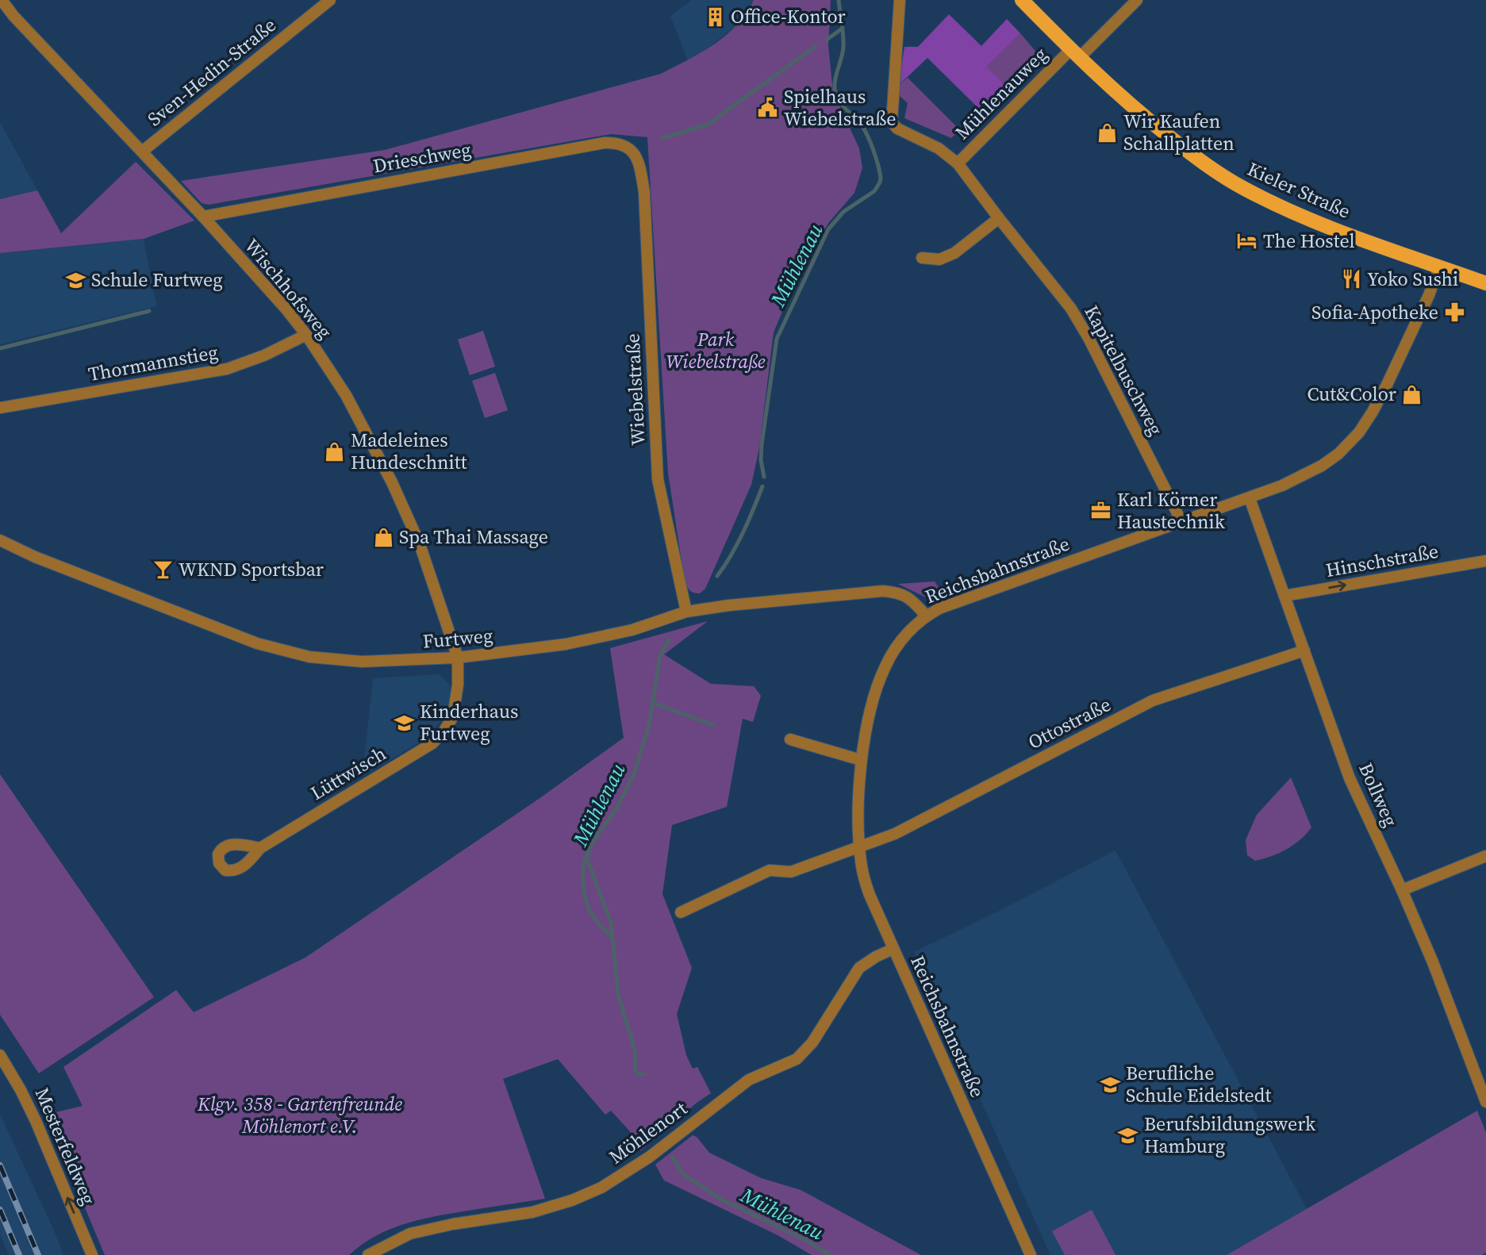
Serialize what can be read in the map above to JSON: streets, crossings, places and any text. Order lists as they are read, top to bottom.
{
  "streets": {
    "main road": ["Kieler Straße"],
    "street": [
      "Sven-Hedin-Straße",
      "Mühlenauweg",
      "Drieschweg",
      "Wischhofsweg",
      "Thormannstieg",
      "Kapitelbuschweg",
      "Wiebelstraße",
      "Hinschstraße",
      "Reichsbahnstraße",
      "Furtweg",
      "Ottostraße",
      "Lüttwisch",
      "Bollweg",
      "Möhlenort",
      "Mesterfeldweg"
    ]
  },
  "crossings": [
    ["Sven-Hedin-Straße", "Wischhofsweg"],
    ["Mühlenauweg", "Kieler Straße"],
    ["Mühlenauweg", "Kapitelbuschweg"],
    ["Drieschweg", "Wischhofsweg"],
    ["Drieschweg", "Wiebelstraße"],
    ["Kieler Straße", "Reichsbahnstraße"],
    ["Wischhofsweg", "Thormannstieg"],
    ["Wischhofsweg", "Furtweg"],
    ["Wischhofsweg", "Lüttwisch"],
    ["Kapitelbuschweg", "Reichsbahnstraße"],
    ["Wiebelstraße", "Furtweg"],
    ["Hinschstraße", "Bollweg"],
    ["Reichsbahnstraße", "Furtweg"],
    ["Reichsbahnstraße", "Ottostraße"],
    ["Reichsbahnstraße", "Bollweg"],
    ["Reichsbahnstraße", "Möhlenort"],
    ["Furtweg", "Lüttwisch"],
    ["Ottostraße", "Bollweg"]
  ],
  "one_way": ["Hinschstraße", "Mesterfeldweg"],
  "water": ["Mühlenau"],
  "parks": ["Park Wiebelstraße", "Klgv. 358 - Gartenfreunde Möhlenort e.V."],
  "places": {
    "building": ["Office-Kontor"],
    "public building": ["Spielhaus Wiebelstraße"],
    "shop": [
      "Wir Kaufen Schallplatten",
      "Cut&Color",
      "Madeleines Hundeschnitt",
      "Spa Thai Massage"
    ],
    "hotel": ["The Hostel"],
    "restaurant": ["Yoko Sushi"],
    "school or university": [
      "Schule Furtweg",
      "Kinderhaus Furtweg",
      "Berufliche Schule Eidelstedt",
      "Berufsbildungswerk Hamburg"
    ],
    "pharmacy": ["Sofia-Apotheke"],
    "office": ["Karl Körner Haustechnik"],
    "bar": ["WKND Sportsbar"]
  }
}
